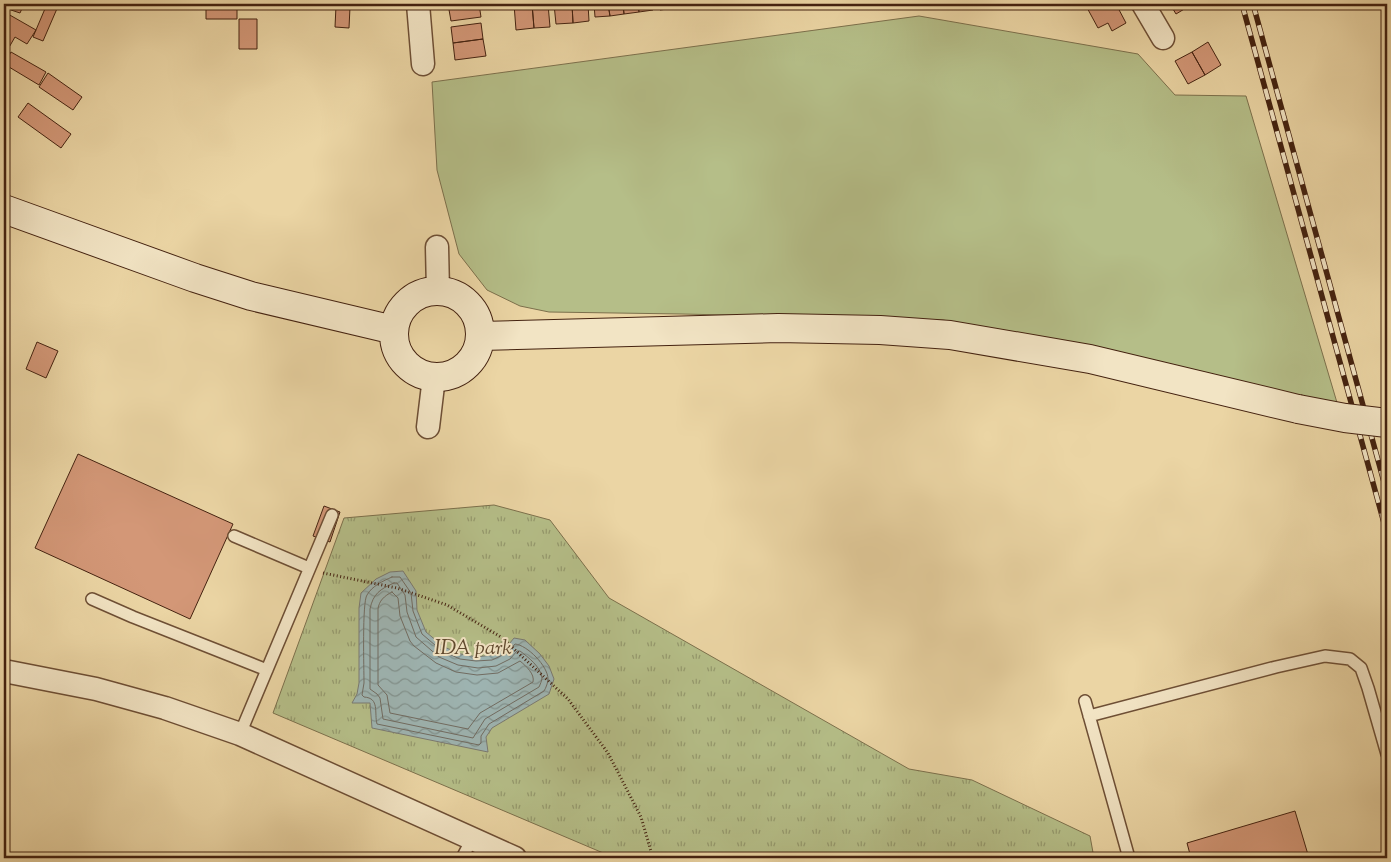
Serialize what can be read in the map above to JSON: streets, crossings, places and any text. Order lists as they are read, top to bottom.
{
  "parks": ["IDA park"]
}
